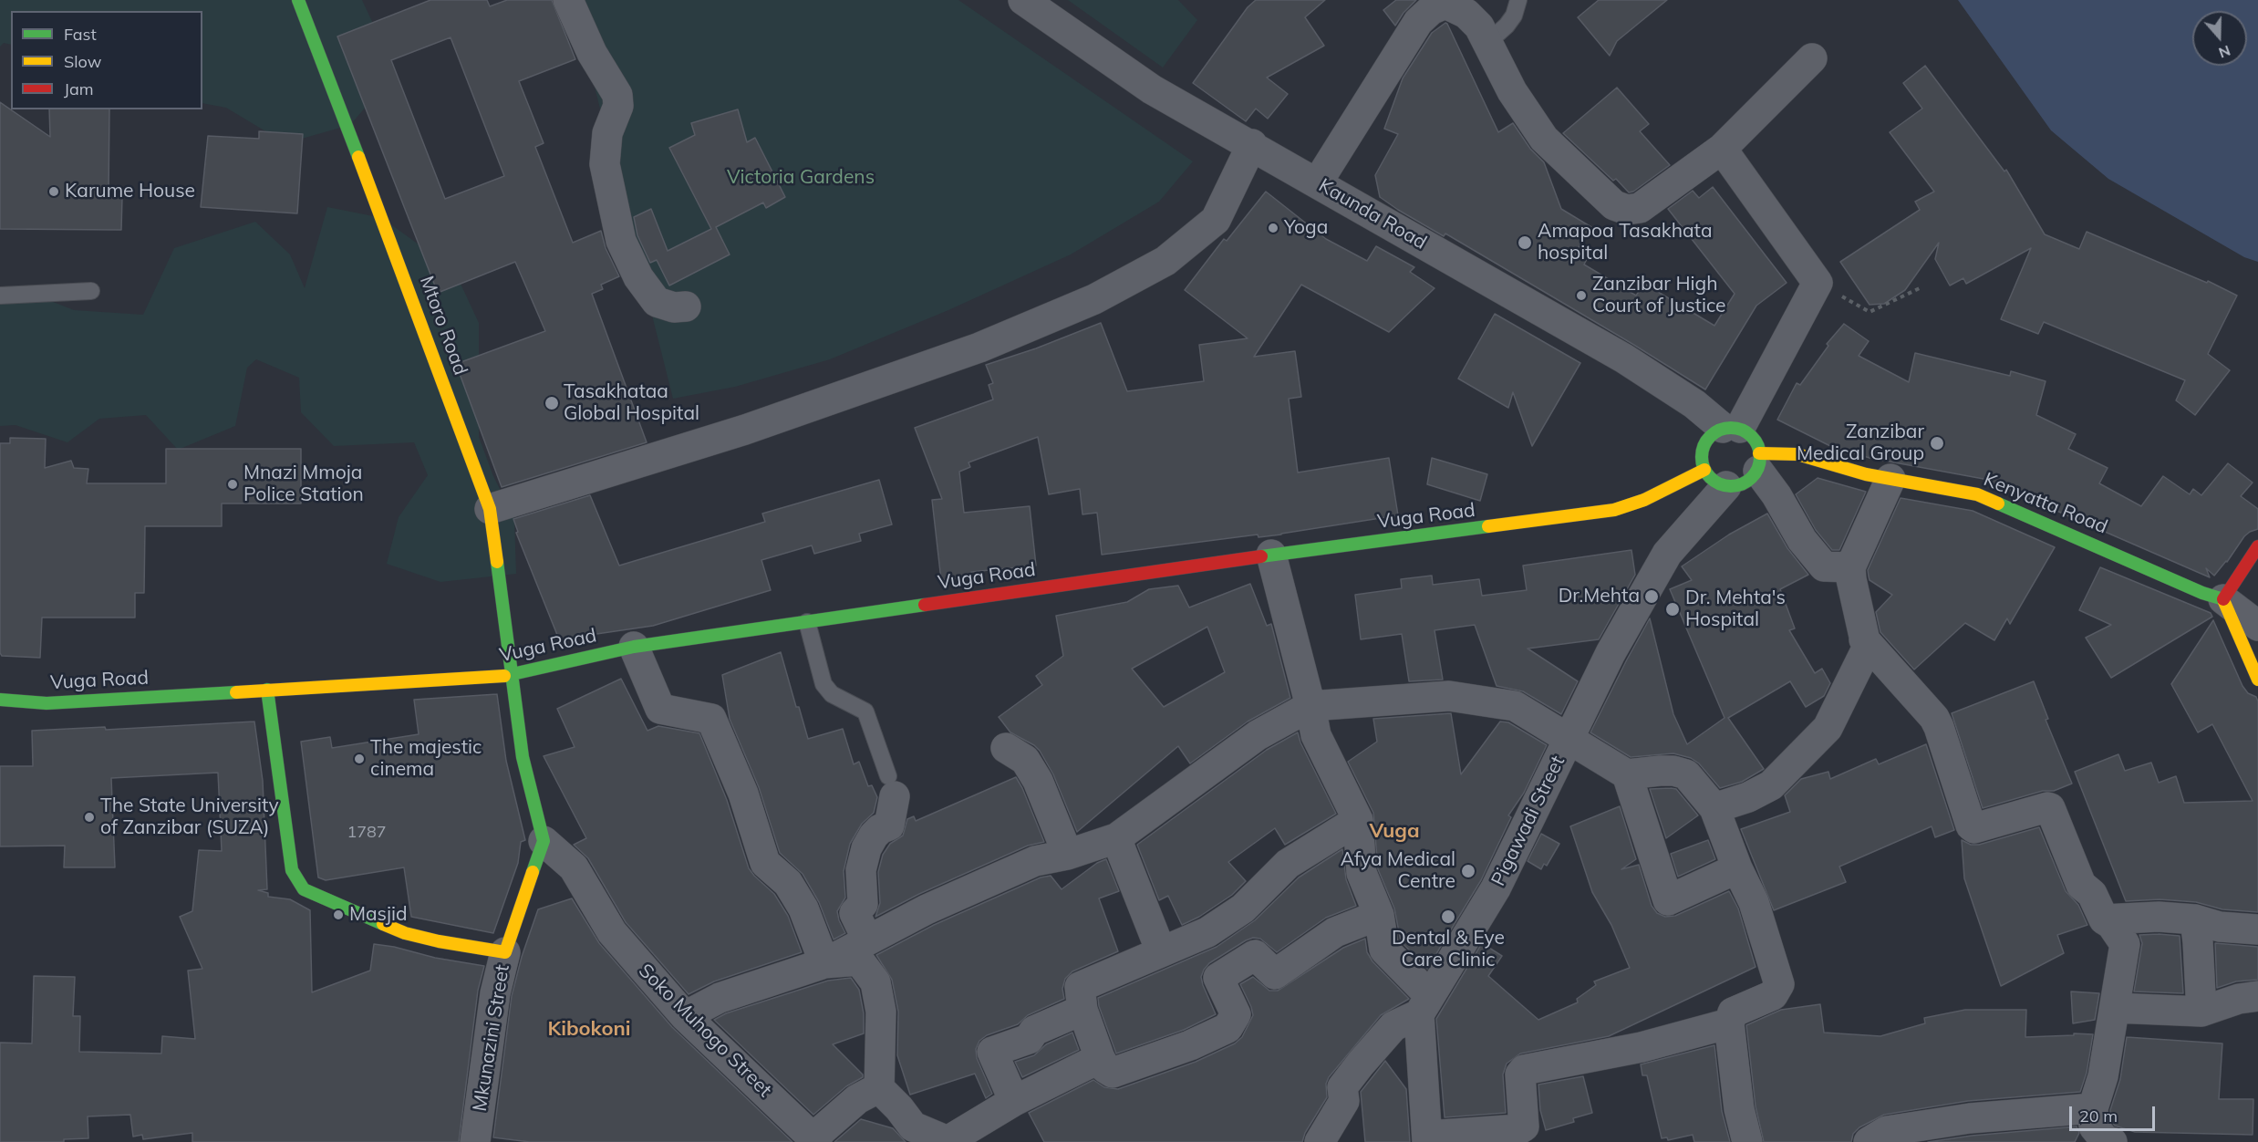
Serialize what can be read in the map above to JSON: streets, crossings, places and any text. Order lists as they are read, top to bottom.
{
  "streets": {
    "main road": [
      "Mtoro Road",
      "Kenyatta Road",
      "Vuga Road",
      "Mkunazini Street"
    ],
    "street": ["Kaunda Road", "Pigawadi Street", "Soko Muhogo Street"]
  },
  "crossings": [
    ["Kaunda Road", "Kenyatta Road"],
    ["Kaunda Road", "Vuga Road"],
    ["Kaunda Road", "Pigawadi Street"],
    ["Mtoro Road", "Vuga Road"],
    ["Kenyatta Road", "Vuga Road"],
    ["Kenyatta Road", "Pigawadi Street"],
    ["Vuga Road", "Pigawadi Street"],
    ["Soko Muhogo Street", "Mkunazini Street"]
  ],
  "districts": ["Vuga", "Kibokoni"],
  "parks": ["Victoria Gardens"],
  "places": [
    "Karume House",
    "Yoga",
    "Amapoa Tasakhata hospital",
    "Zanzibar High Court of Justice",
    "Tasakhataa Global Hospital",
    "Zanzibar Medical Group",
    "Mnazi Mmoja Police Station",
    "Dr.Mehta",
    "Dr. Mehta's Hospital",
    "The majestic cinema",
    "The State University of Zanzibar (SUZA)",
    "Afya Medical Centre",
    "Masjid",
    "Dental & Eye Care Clinic"
  ],
  "house_numbers": ["1787"],
  "legend": ["Fast", "Slow", "Jam"],
  "scale_bar": "20 m",
  "north": "bottom"
}
